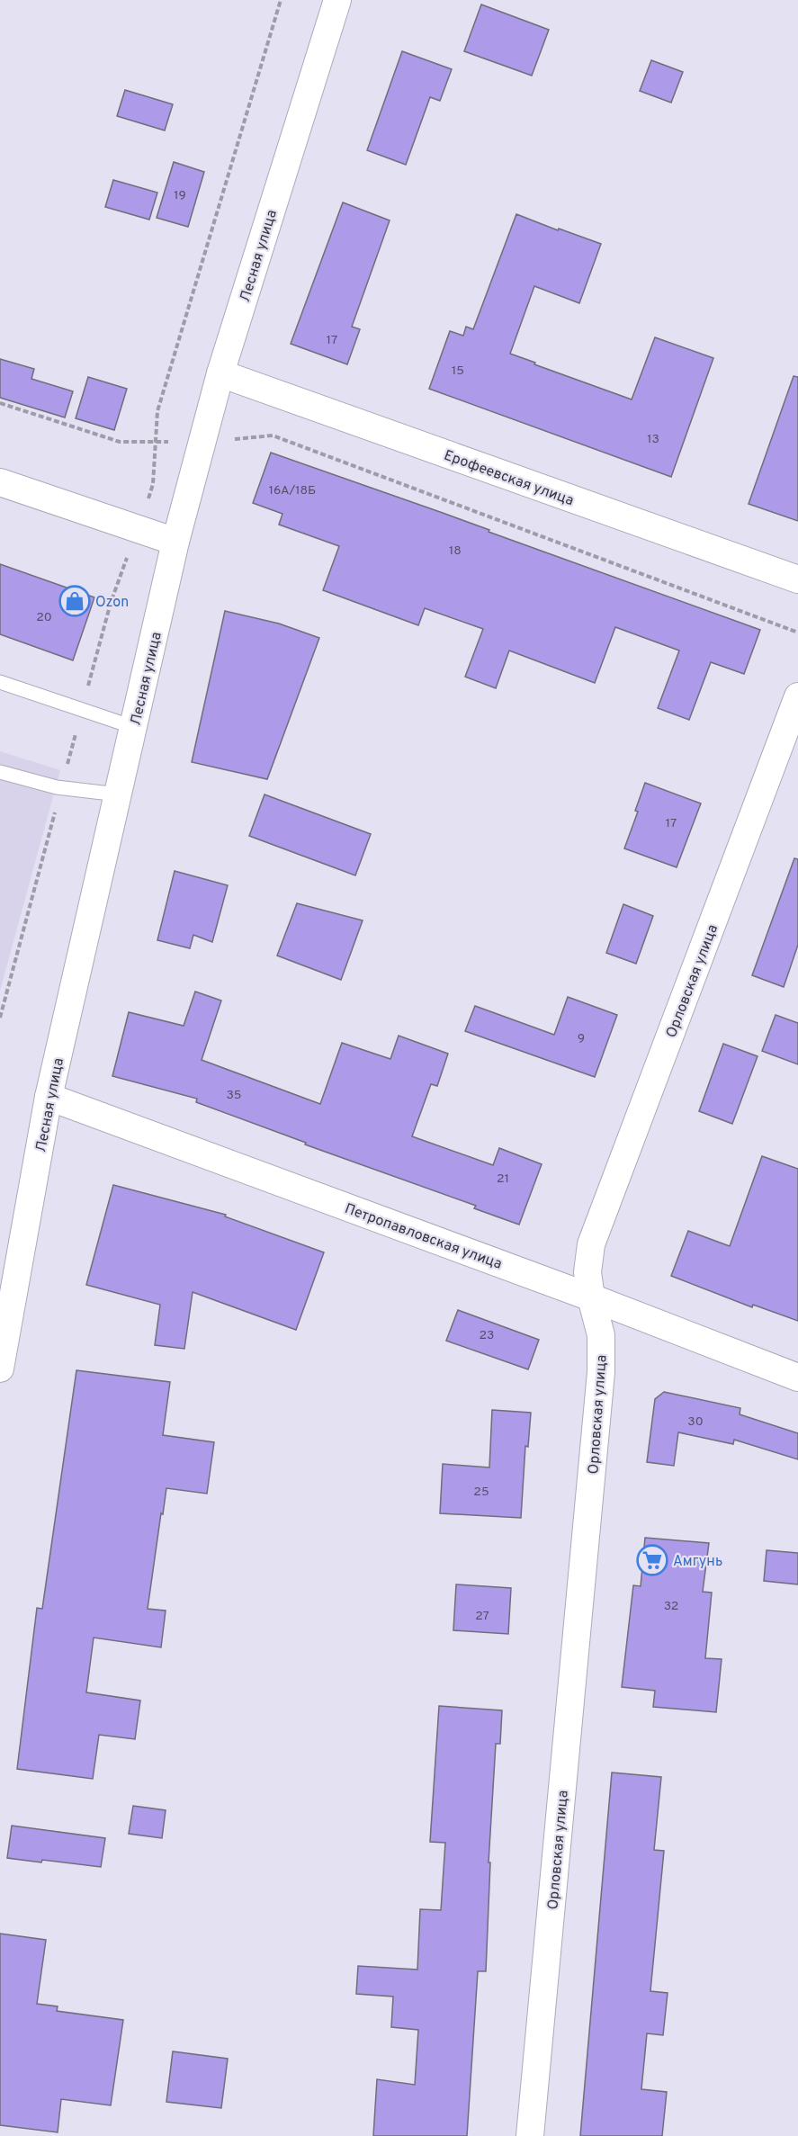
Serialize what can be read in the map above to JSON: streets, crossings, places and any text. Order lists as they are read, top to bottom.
{
  "streets": {
    "street": [
      "Лесная улица",
      "Ерофеевская улица",
      "Орловская улица",
      "Петропавловская улица"
    ]
  },
  "crossings": [
    ["Лесная улица", "Ерофеевская улица"],
    ["Лесная улица", "Петропавловская улица"],
    ["Орловская улица", "Петропавловская улица"]
  ],
  "places": {
    "shop": ["Ozon"],
    "supermarket": ["Амгунь"]
  },
  "house_numbers": [
    "19",
    "17",
    "15",
    "13",
    "16А/18Б",
    "18",
    "20",
    "17",
    "9",
    "35",
    "21",
    "23",
    "30",
    "25",
    "32",
    "27"
  ]
}
